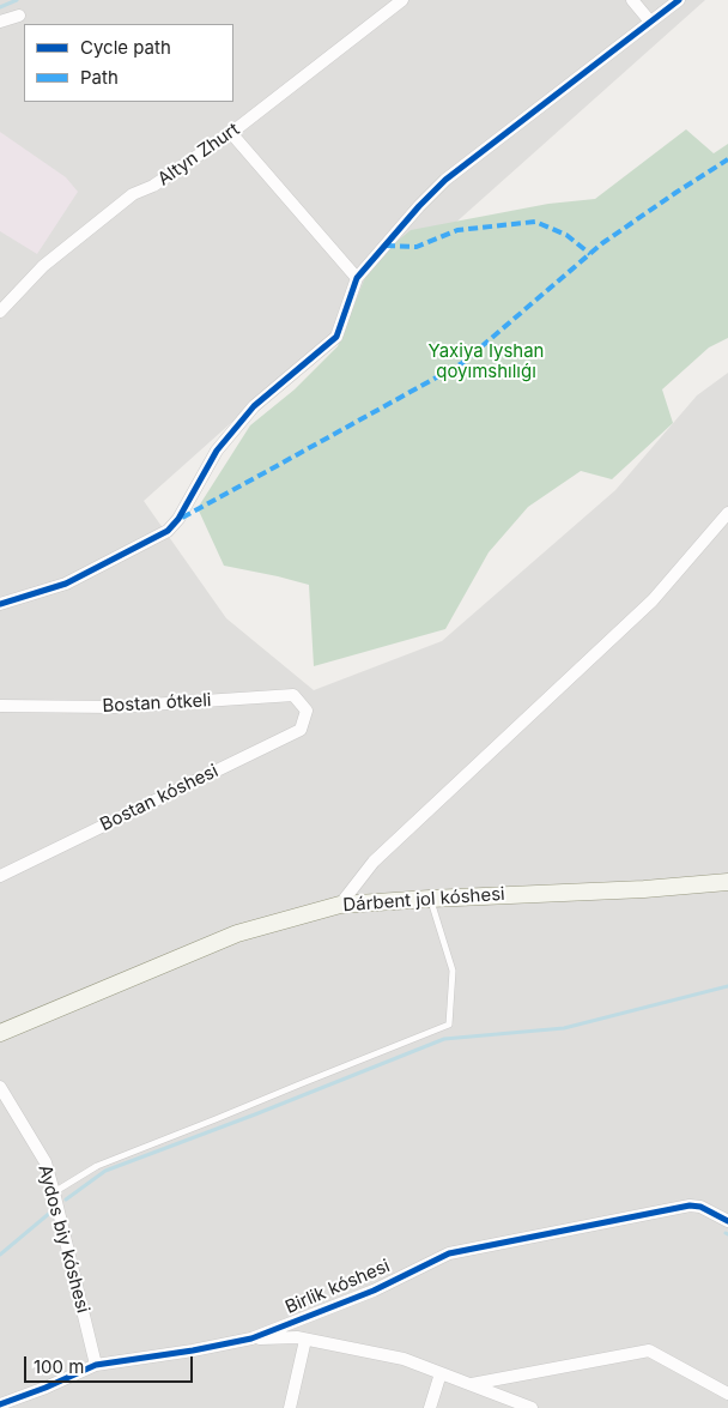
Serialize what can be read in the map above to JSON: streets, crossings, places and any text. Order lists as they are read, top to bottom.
{
  "streets": {
    "main road": ["Dárbent jol kóshesi"],
    "street": [
      "Altyn Zhurt",
      "Bostan ótkeli",
      "Bostan kóshesi",
      "Aydos biy kóshesi",
      "Birlik kóshesi"
    ]
  },
  "crossings": [
    ["Bostan ótkeli", "Bostan kóshesi"],
    ["Aydos biy kóshesi", "Birlik kóshesi"]
  ],
  "parks": ["Yaxiya Iyshan qoyımshılıǵı"],
  "legend": ["Cycle path", "Path"],
  "scale_bar": "100 m"
}
